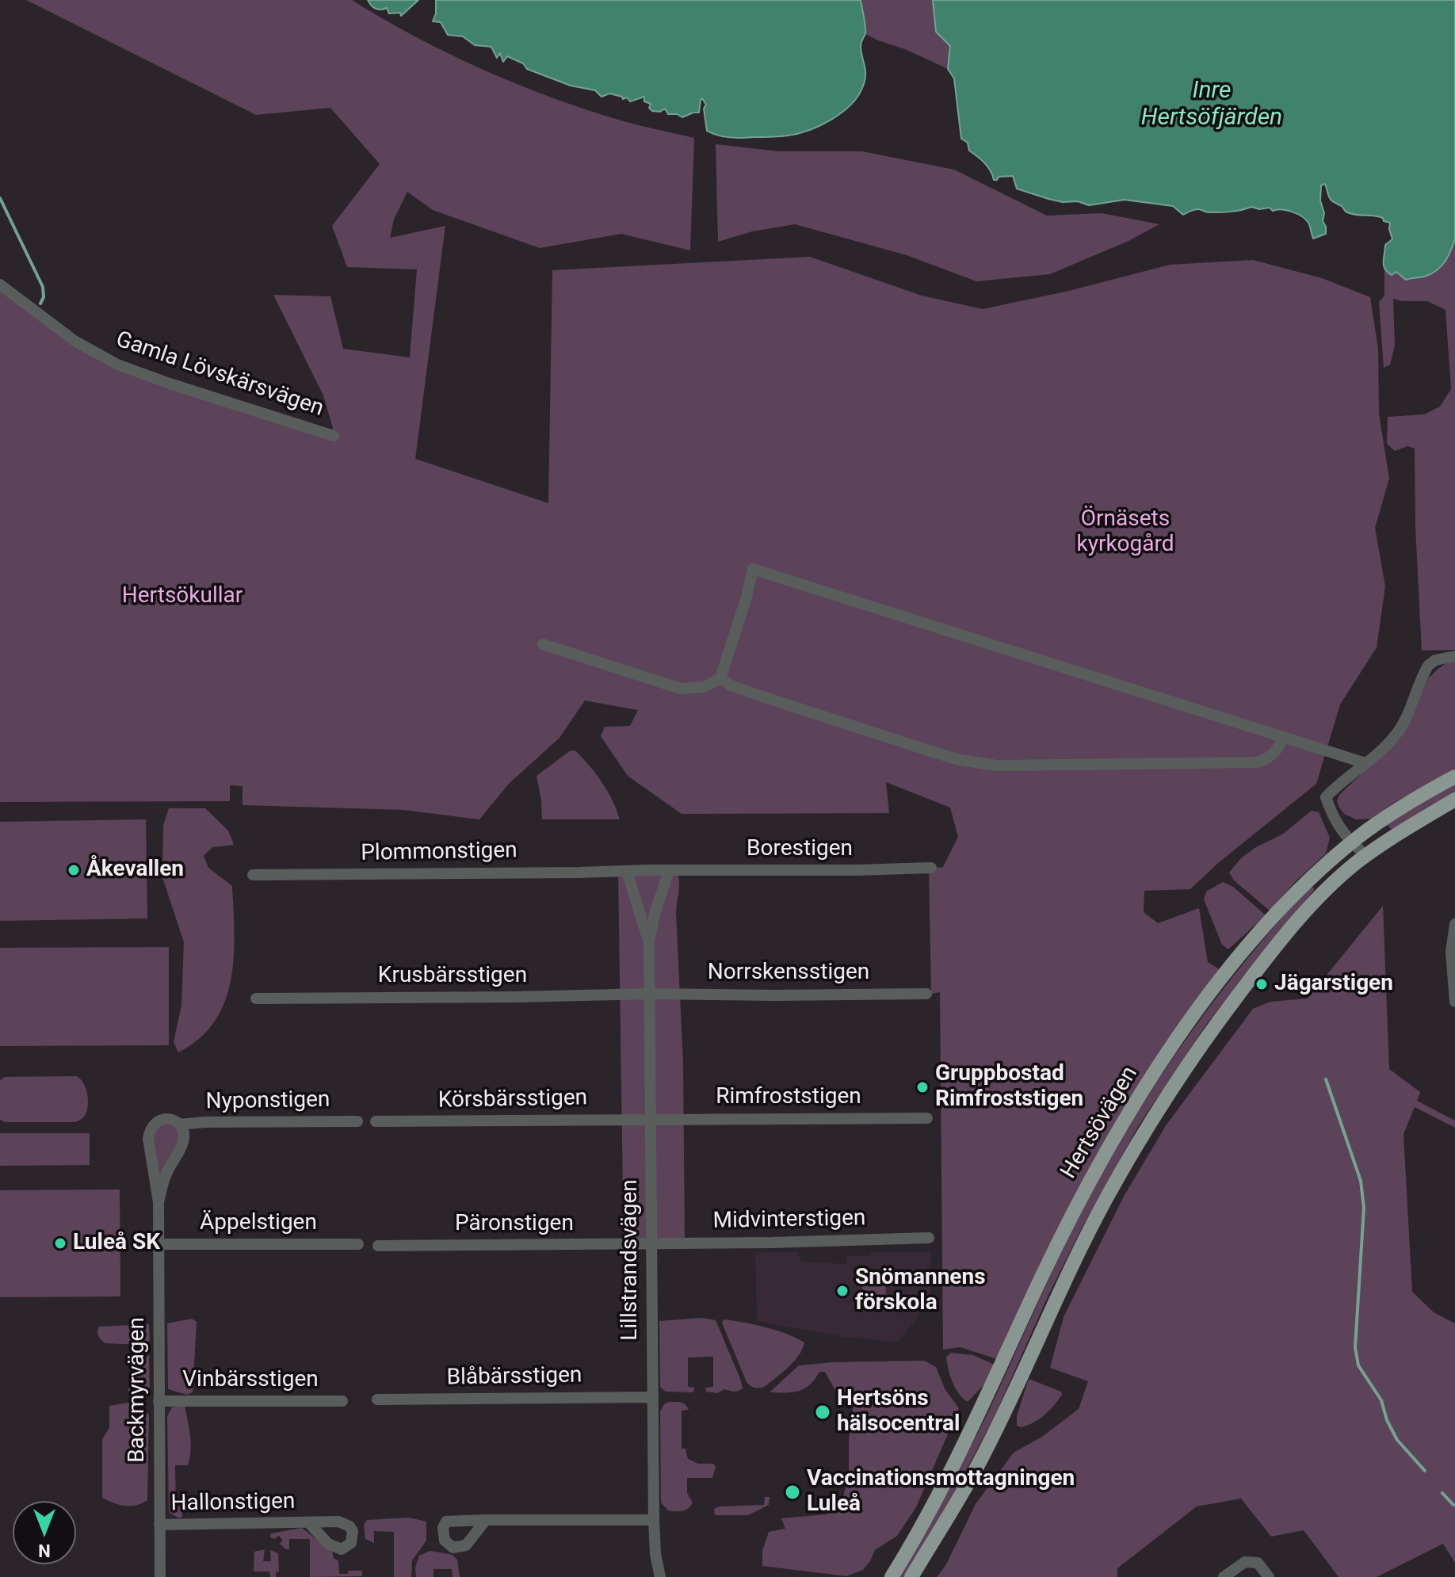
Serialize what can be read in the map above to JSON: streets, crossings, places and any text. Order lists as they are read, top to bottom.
{
  "streets": {
    "main road": ["Hertsövägen"],
    "street": [
      "Gamla Lövskärsvägen",
      "Borestigen",
      "Plommonstigen",
      "Norrskensstigen",
      "Krusbärsstigen",
      "Rimfroststigen",
      "Körsbärsstigen",
      "Nyponstigen",
      "Midvinterstigen",
      "Äppelstigen",
      "Päronstigen",
      "Lillstrandsvägen",
      "Blåbärsstigen",
      "Vinbärsstigen",
      "Backmyrvägen",
      "Hallonstigen"
    ]
  },
  "crossings": [
    ["Borestigen", "Lillstrandsvägen"],
    ["Plommonstigen", "Lillstrandsvägen"],
    ["Norrskensstigen", "Krusbärsstigen"],
    ["Norrskensstigen", "Lillstrandsvägen"],
    ["Krusbärsstigen", "Lillstrandsvägen"],
    ["Rimfroststigen", "Körsbärsstigen"],
    ["Rimfroststigen", "Lillstrandsvägen"],
    ["Körsbärsstigen", "Lillstrandsvägen"],
    ["Nyponstigen", "Backmyrvägen"],
    ["Midvinterstigen", "Päronstigen"],
    ["Midvinterstigen", "Lillstrandsvägen"],
    ["Äppelstigen", "Backmyrvägen"],
    ["Päronstigen", "Lillstrandsvägen"],
    ["Lillstrandsvägen", "Blåbärsstigen"],
    ["Vinbärsstigen", "Backmyrvägen"],
    ["Backmyrvägen", "Hallonstigen"]
  ],
  "water": ["Inre Hertsöfjärden"],
  "parks": ["Örnäsets kyrkogård", "Hertsökullar"],
  "places": [
    "Åkevallen",
    "Jägarstigen",
    "Gruppbostad Rimfroststigen",
    "Luleå SK",
    "Snömannens förskola",
    "Hertsöns hälsocentral",
    "Vaccinationsmottagningen Luleå"
  ],
  "north": "bottom"
}
